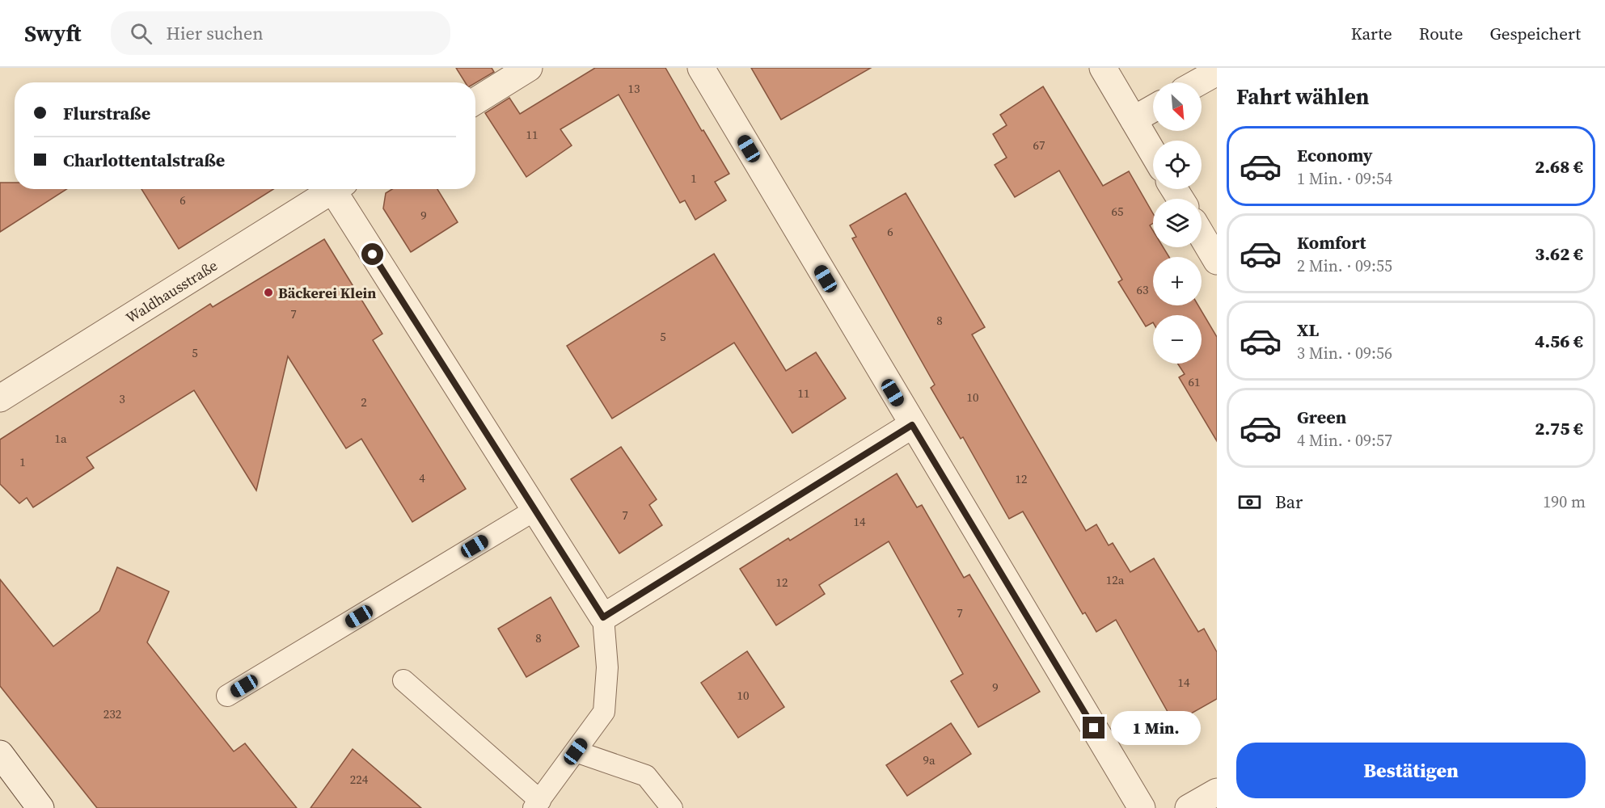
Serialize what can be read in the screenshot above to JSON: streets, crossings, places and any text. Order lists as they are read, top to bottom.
{
  "streets": {
    "street": ["Waldhausstraße"]
  },
  "places": ["Bäckerei Klein"],
  "house_numbers": [
    "13",
    "11",
    "67",
    "1",
    "6",
    "65",
    "9",
    "6",
    "63",
    "7",
    "8",
    "5",
    "5",
    "61",
    "11",
    "10",
    "3",
    "2",
    "1a",
    "1",
    "4",
    "12",
    "7",
    "14",
    "12a",
    "12",
    "7",
    "8",
    "14",
    "9",
    "10",
    "232",
    "9a",
    "224"
  ],
  "north": "bottom right",
  "page": {
    "header": "Swyft",
    "search": "Hier suchen",
    "nav": ["Karte", "Route", "Gespeichert"],
    "heading": "Fahrt wählen",
    "map_buttons": ["+", "−"],
    "banner": ["Flurstraße", "Charlottentalstraße"],
    "list": [
      {
        "name": "Economy",
        "note": "1 Min. · 09:54",
        "value": "2.68 €"
      },
      {
        "name": "Komfort",
        "note": "2 Min. · 09:55",
        "value": "3.62 €"
      },
      {
        "name": "XL",
        "note": "3 Min. · 09:56",
        "value": "4.56 €"
      },
      {
        "name": "Green",
        "note": "4 Min. · 09:57",
        "value": "2.75 €"
      }
    ],
    "pay": ["Bar", "190 m"],
    "bubble": "1 Min.",
    "buttons": "Bestätigen"
  }
}
